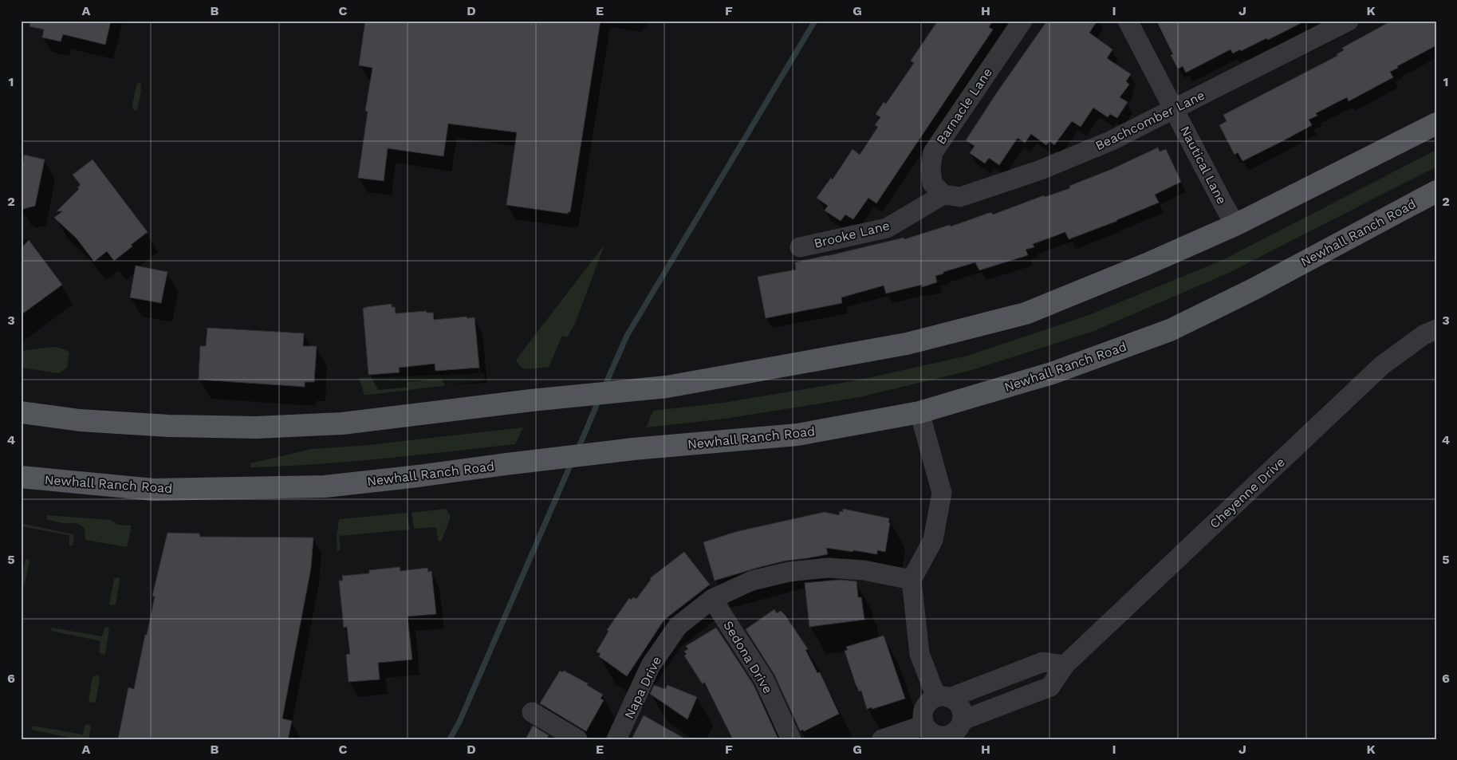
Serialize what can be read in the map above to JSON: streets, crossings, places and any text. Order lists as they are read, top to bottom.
{
  "streets": {
    "main road": ["Newhall Ranch Road"],
    "street": [
      "Barnacle Lane",
      "Beachcomber Lane",
      "Nautical Lane",
      "Brooke Lane",
      "Cheyenne Drive",
      "Sedona Drive",
      "Napa Drive"
    ]
  },
  "crossings": [
    ["Barnacle Lane", "Beachcomber Lane"],
    ["Barnacle Lane", "Brooke Lane"],
    ["Beachcomber Lane", "Nautical Lane"],
    ["Beachcomber Lane", "Brooke Lane"],
    ["Sedona Drive", "Napa Drive"]
  ],
  "grid": {
    "columns": [
      "A",
      "B",
      "C",
      "D",
      "E",
      "F",
      "G",
      "H",
      "I",
      "J",
      "K"
    ],
    "rows": [
      "1",
      "2",
      "3",
      "4",
      "5",
      "6"
    ]
  }
}
